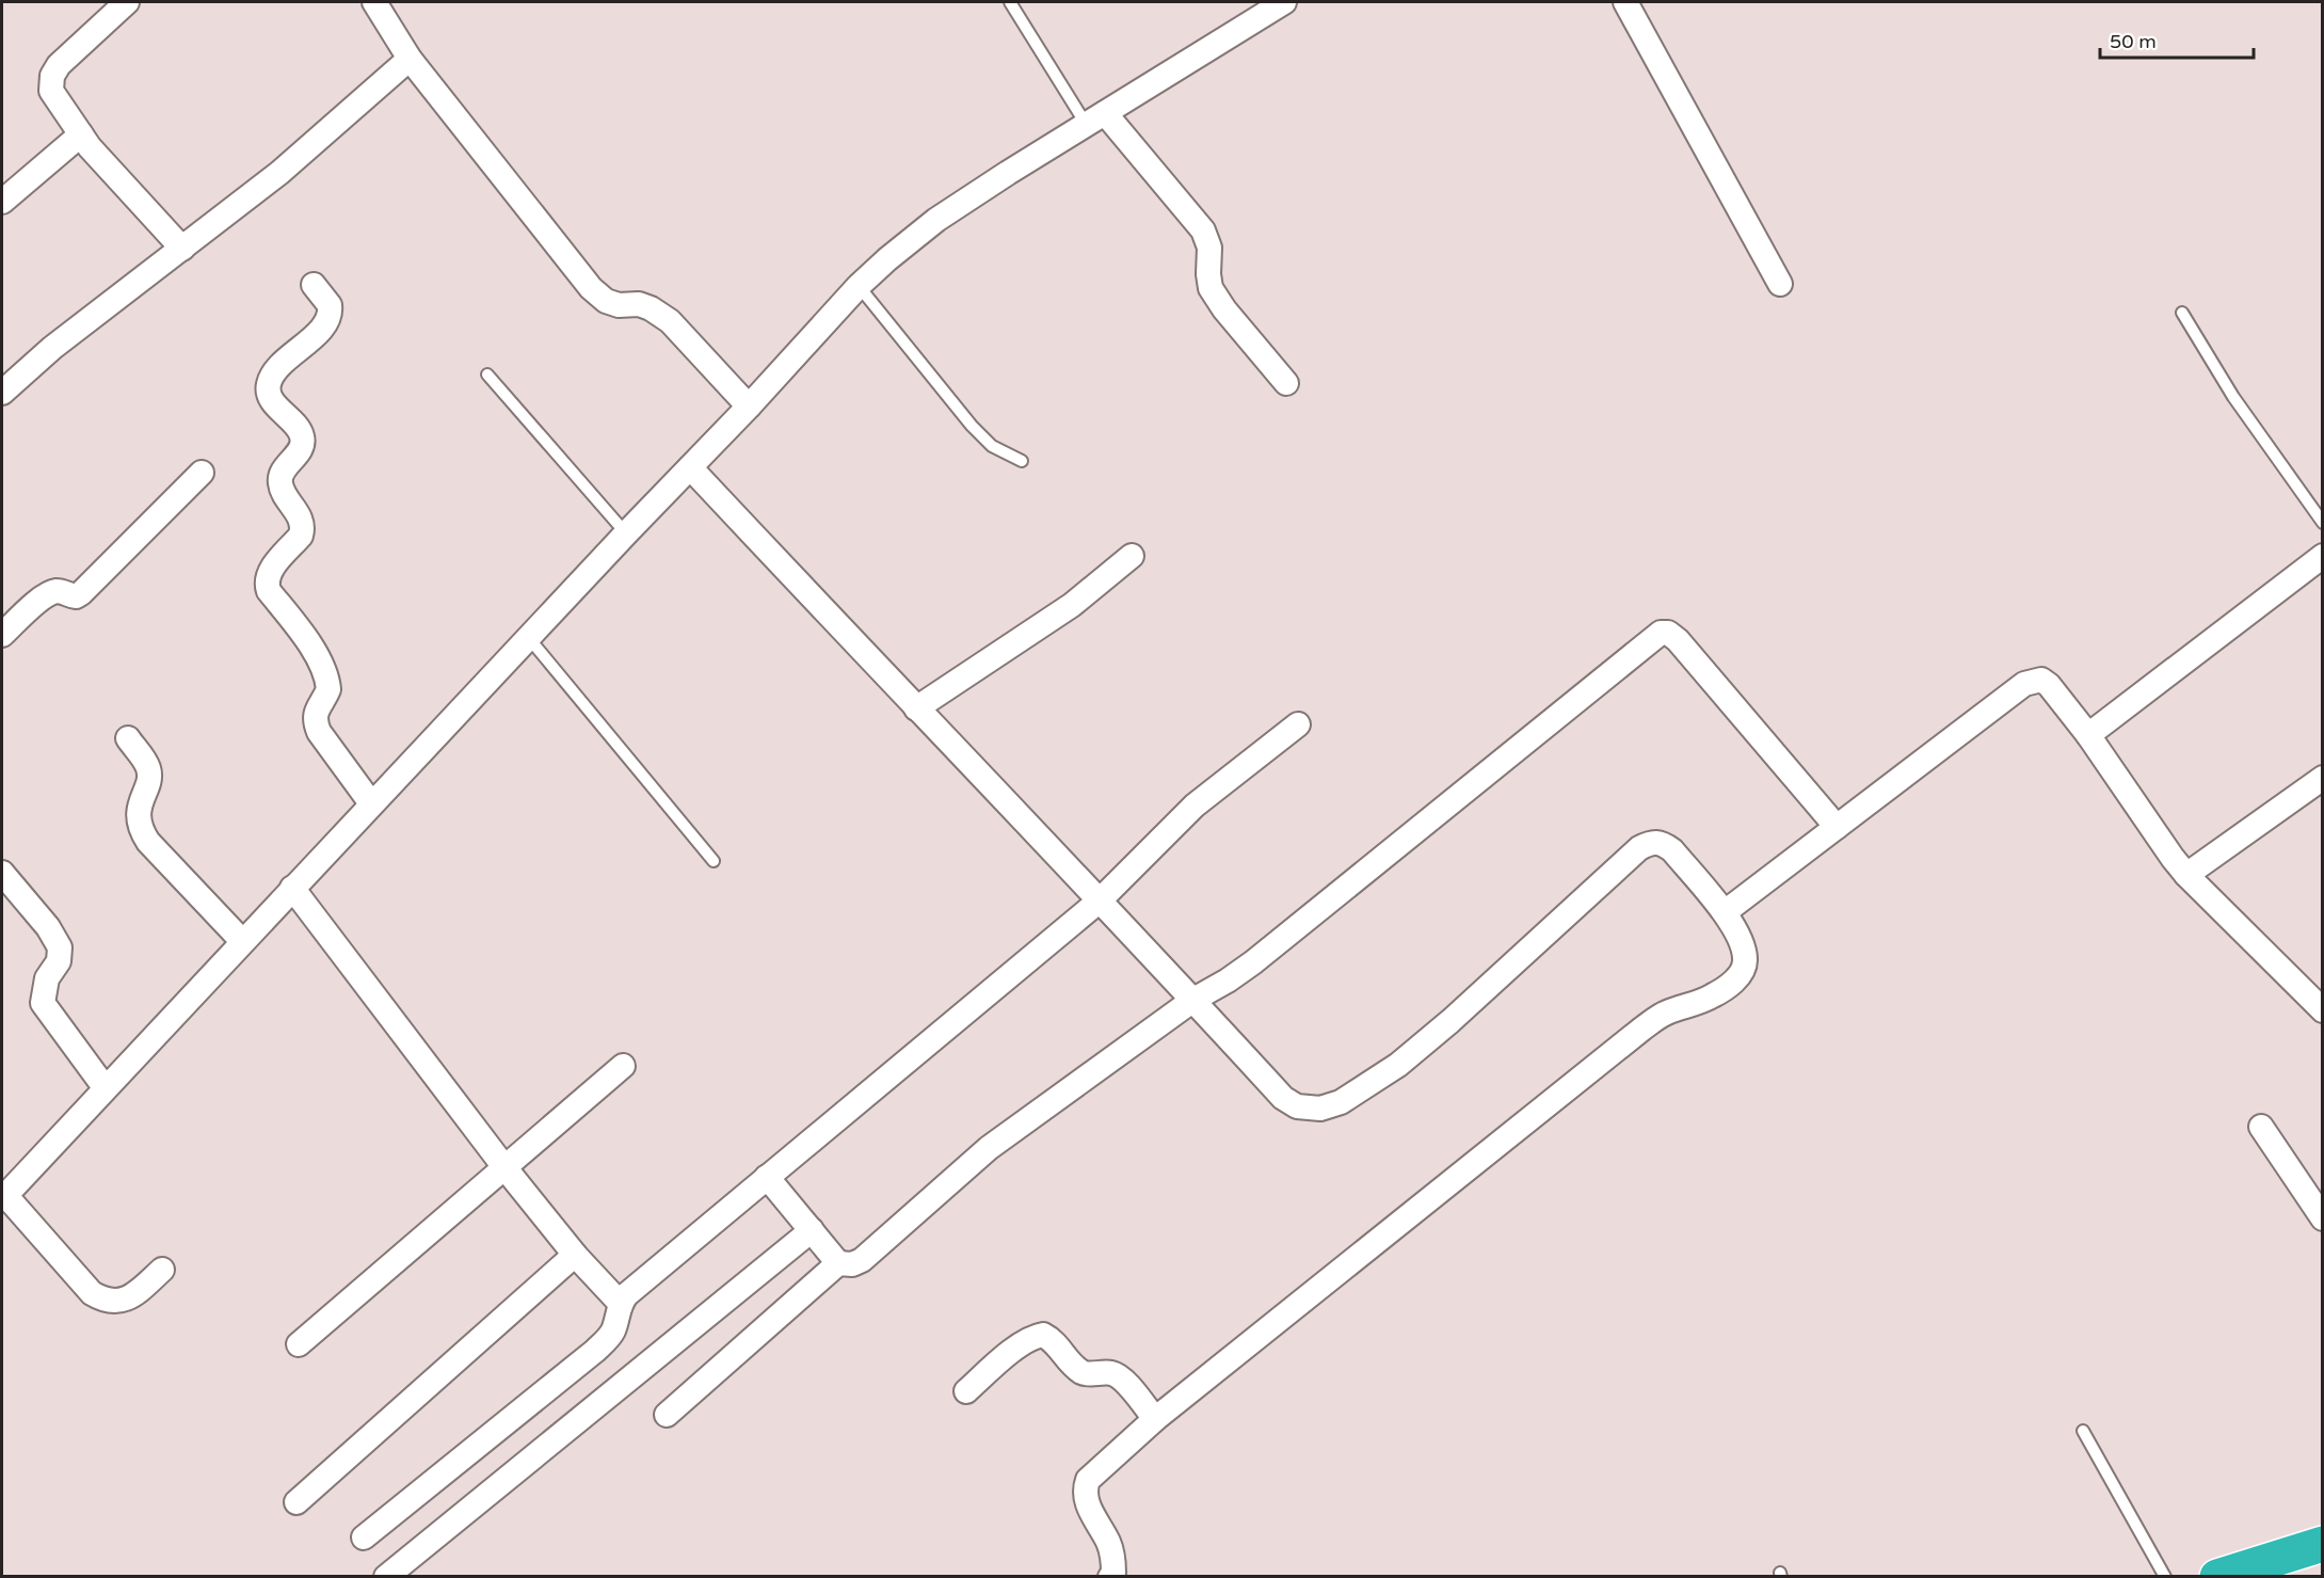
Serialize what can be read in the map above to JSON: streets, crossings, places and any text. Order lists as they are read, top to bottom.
{
  "scale_bar": "50 m"
}
